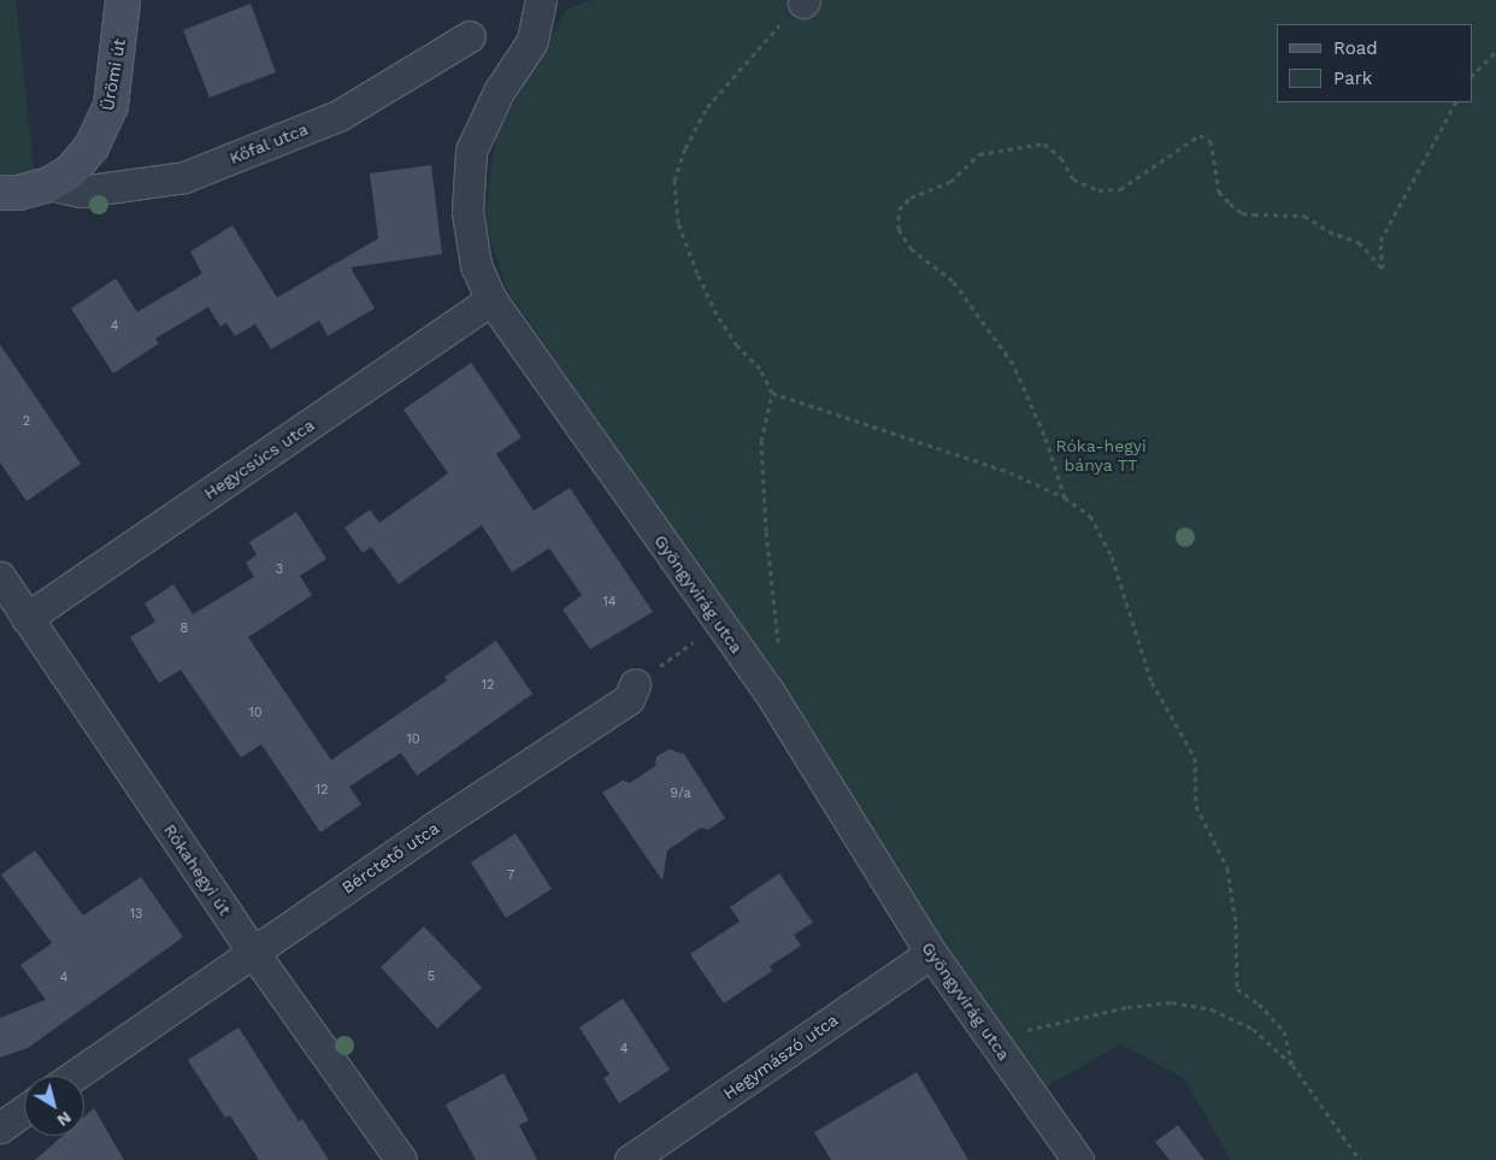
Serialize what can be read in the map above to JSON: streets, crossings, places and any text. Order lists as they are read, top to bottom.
{
  "streets": {
    "street": [
      "Ürömi út",
      "Kőfal utca",
      "Hegycsúcs utca",
      "Gyöngyvirág utca",
      "Bérctető utca",
      "Rókahegyi út",
      "Hegymászó utca"
    ]
  },
  "crossings": [
    ["Ürömi út", "Kőfal utca"],
    ["Hegycsúcs utca", "Gyöngyvirág utca"],
    ["Hegycsúcs utca", "Rókahegyi út"],
    ["Gyöngyvirág utca", "Hegymászó utca"],
    ["Bérctető utca", "Rókahegyi út"]
  ],
  "parks": ["Róka-hegyi bánya TT"],
  "house_numbers": [
    "4",
    "2",
    "3",
    "14",
    "8",
    "12",
    "10",
    "10",
    "12",
    "9/a",
    "7",
    "13",
    "5",
    "4",
    "4"
  ],
  "legend": ["Road", "Park"],
  "north": "bottom right"
}
